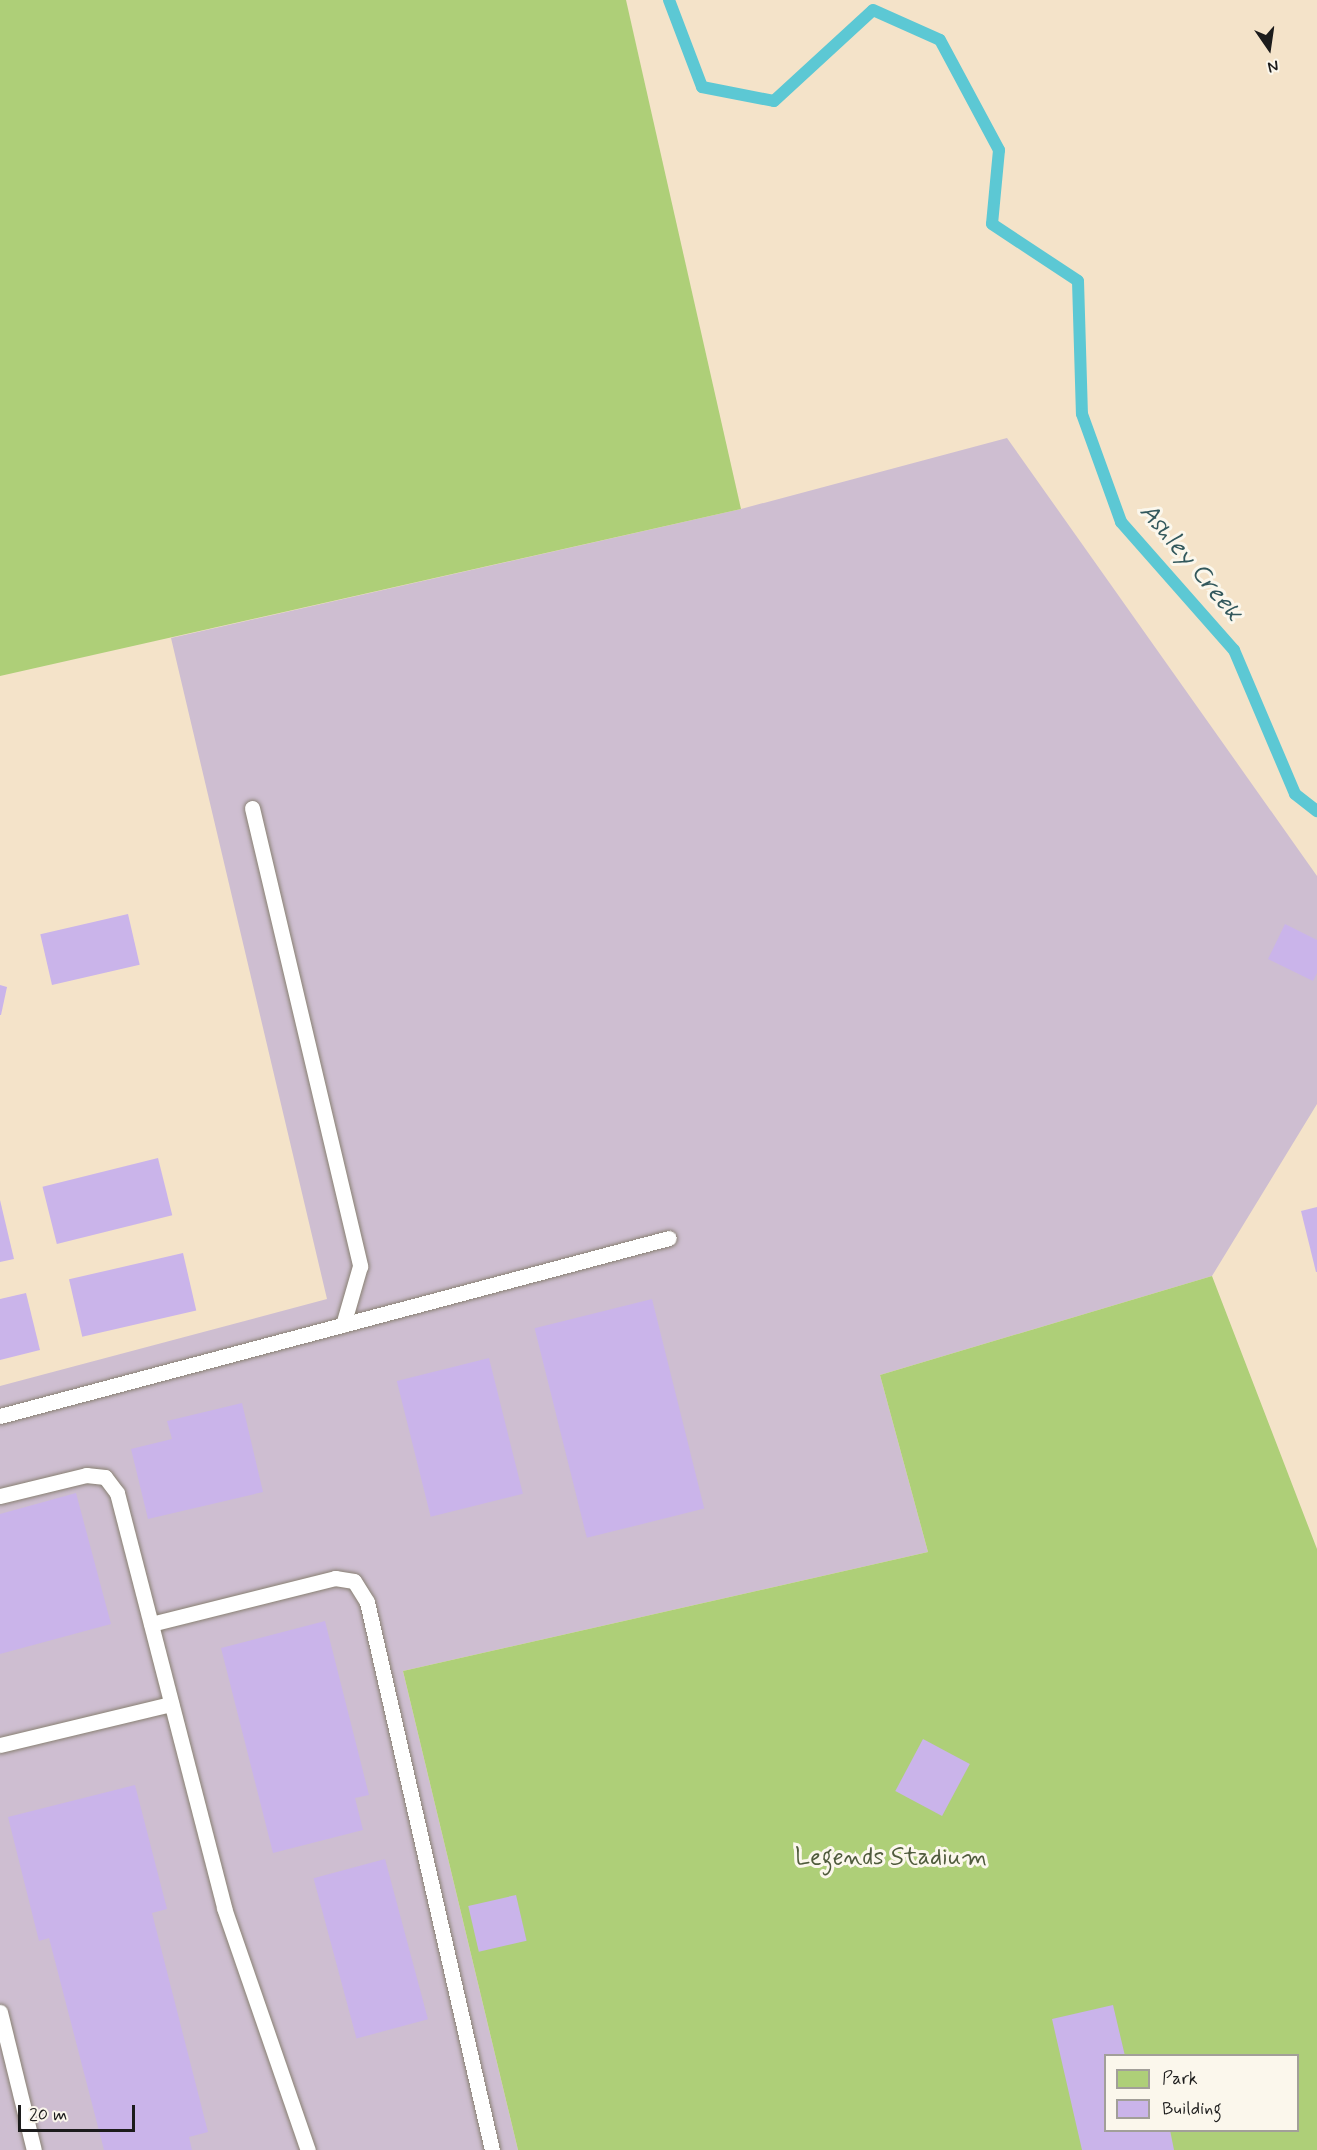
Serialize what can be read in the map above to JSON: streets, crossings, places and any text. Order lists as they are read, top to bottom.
{
  "water": ["Ashley Creek"],
  "parks": ["Legends Stadium"],
  "legend": ["Park", "Building"],
  "scale_bar": "20 m",
  "north": "bottom"
}
